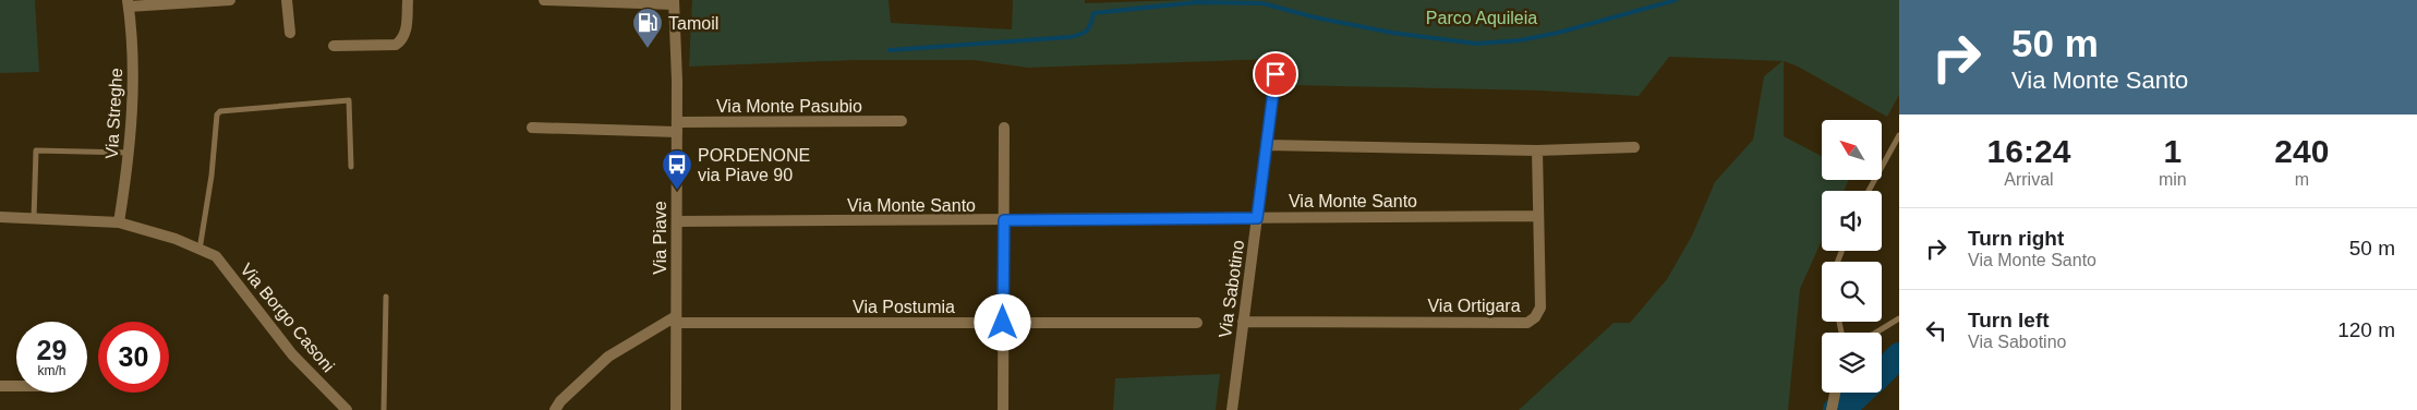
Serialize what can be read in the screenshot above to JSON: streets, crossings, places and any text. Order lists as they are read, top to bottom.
{
  "streets": {
    "street": [
      "Via Monte Pasubio",
      "Via Streghe",
      "Via Monte Santo",
      "Via Piave",
      "Via Sabotino",
      "Via Ortigara",
      "Via Postumia",
      "Via Borgo Casoni"
    ]
  },
  "crossings": [
    ["Via Monte Pasubio", "Via Piave"],
    ["Via Streghe", "Via Borgo Casoni"],
    ["Via Monte Santo", "Via Piave"],
    ["Via Monte Santo", "Via Sabotino"],
    ["Via Monte Santo", "Via Ortigara"],
    ["Via Piave", "Via Postumia"],
    ["Via Sabotino", "Via Ortigara"]
  ],
  "parks": ["Parco Aquileia"],
  "places": {
    "fuel station": ["Tamoil"],
    "bus stop": ["PORDENONE via Piave 90"]
  },
  "north": "top left",
  "page": {
    "turn": ["50 m", "Via Monte Santo"],
    "eta": [
      "16:24",
      "Arrival",
      "1",
      "min",
      "240",
      "m"
    ],
    "list": [
      {
        "name": "Turn right",
        "note": "Via Monte Santo",
        "value": "50 m"
      },
      {
        "name": "Turn left",
        "note": "Via Sabotino",
        "value": "120 m"
      }
    ],
    "speed": "29 km/h",
    "limit": "30"
  }
}
